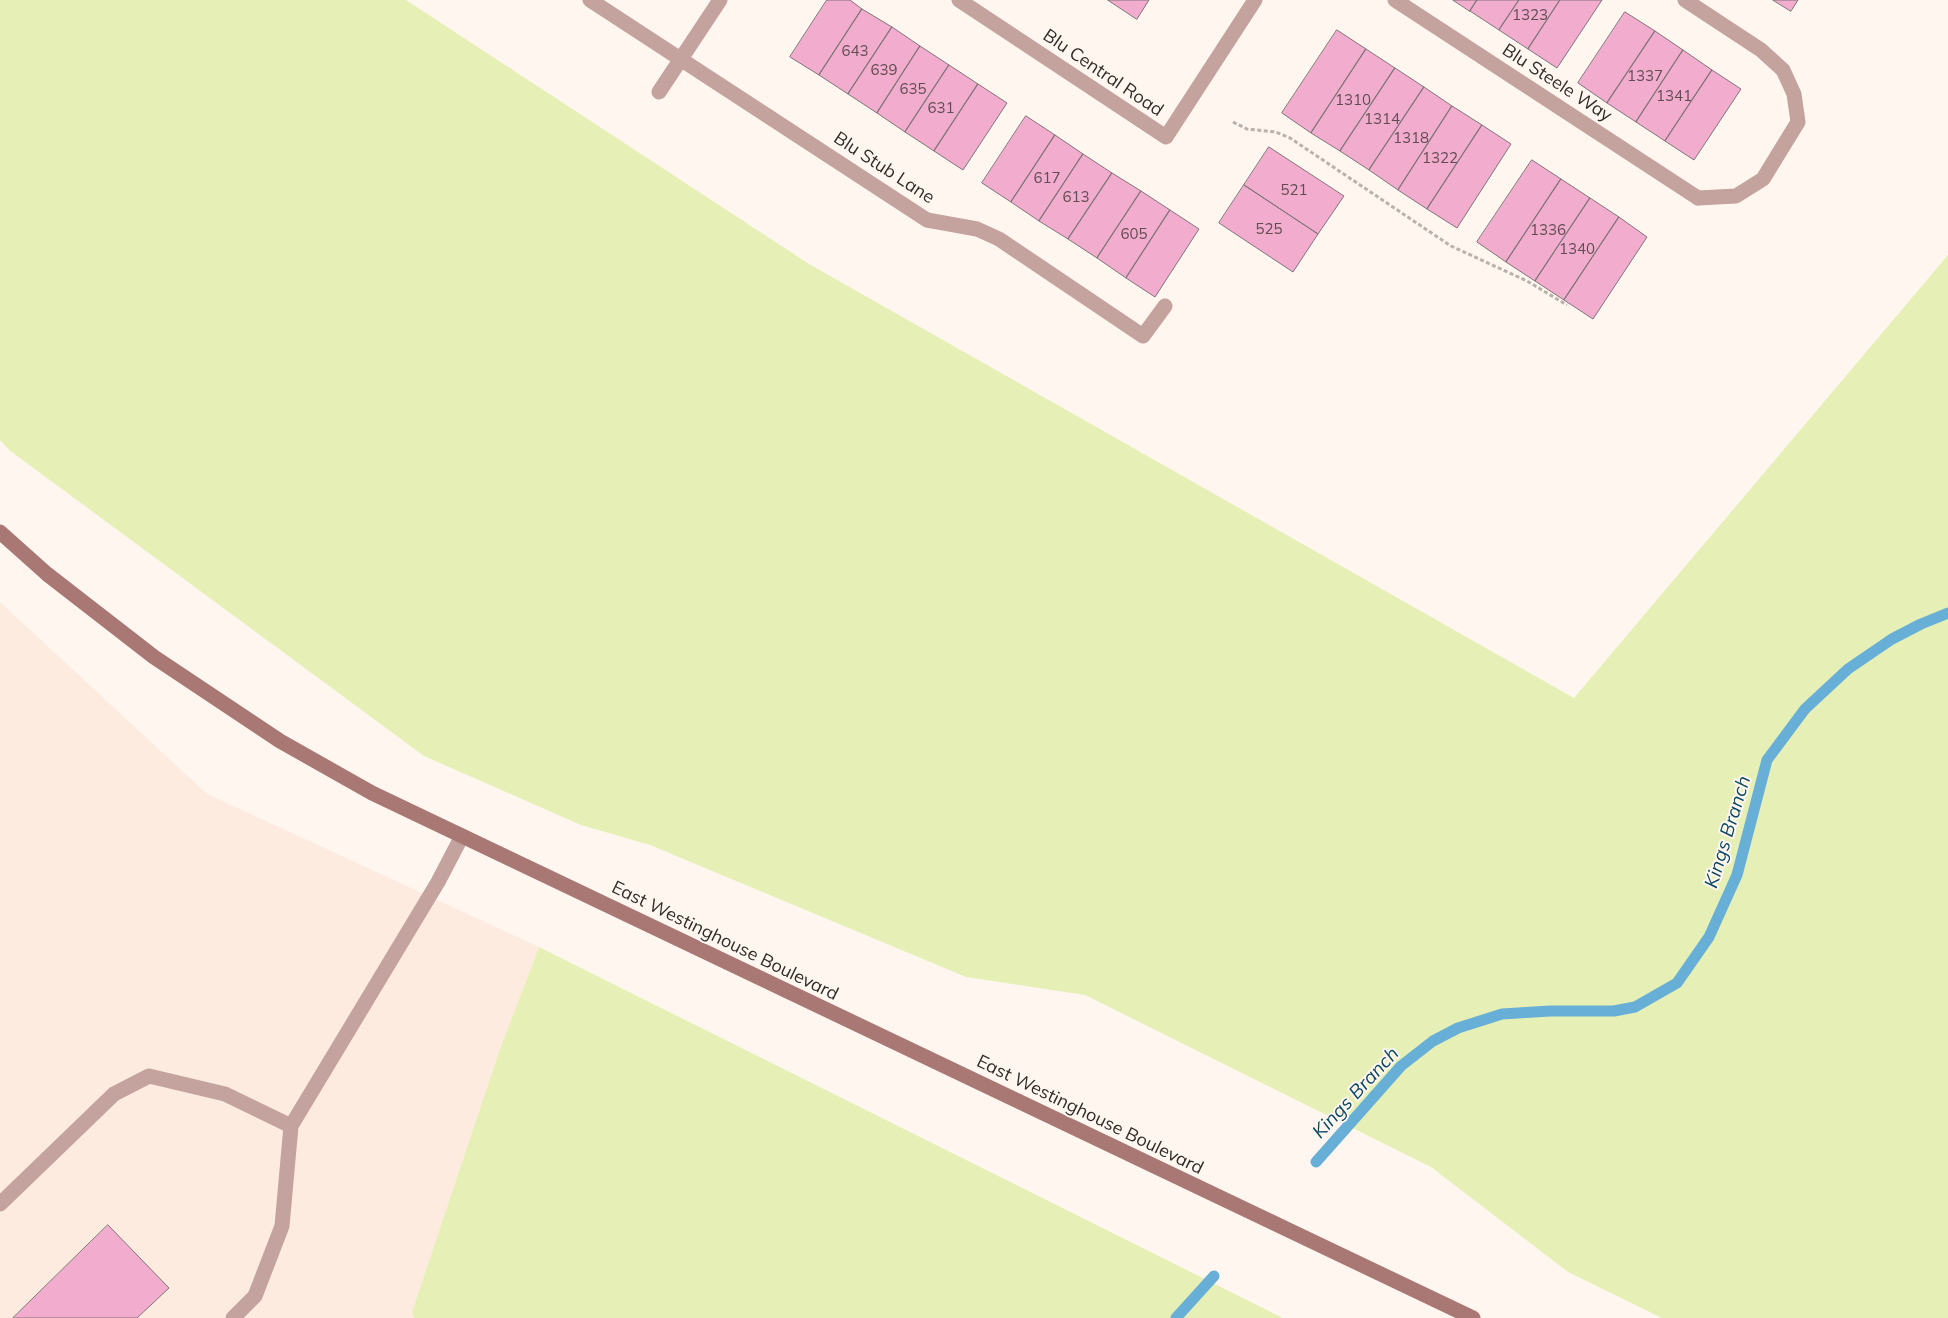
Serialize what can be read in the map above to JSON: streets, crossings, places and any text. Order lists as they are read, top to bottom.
{
  "streets": {
    "main road": ["East Westinghouse Boulevard"],
    "street": ["Blu Central Road", "Blu Steele Way", "Blu Stub Lane"]
  },
  "water": ["Kings Branch"],
  "house_numbers": [
    "1323",
    "643",
    "639",
    "1337",
    "635",
    "1341",
    "1310",
    "631",
    "1314",
    "1318",
    "1322",
    "617",
    "521",
    "613",
    "525",
    "1336",
    "605",
    "1340"
  ]
}
